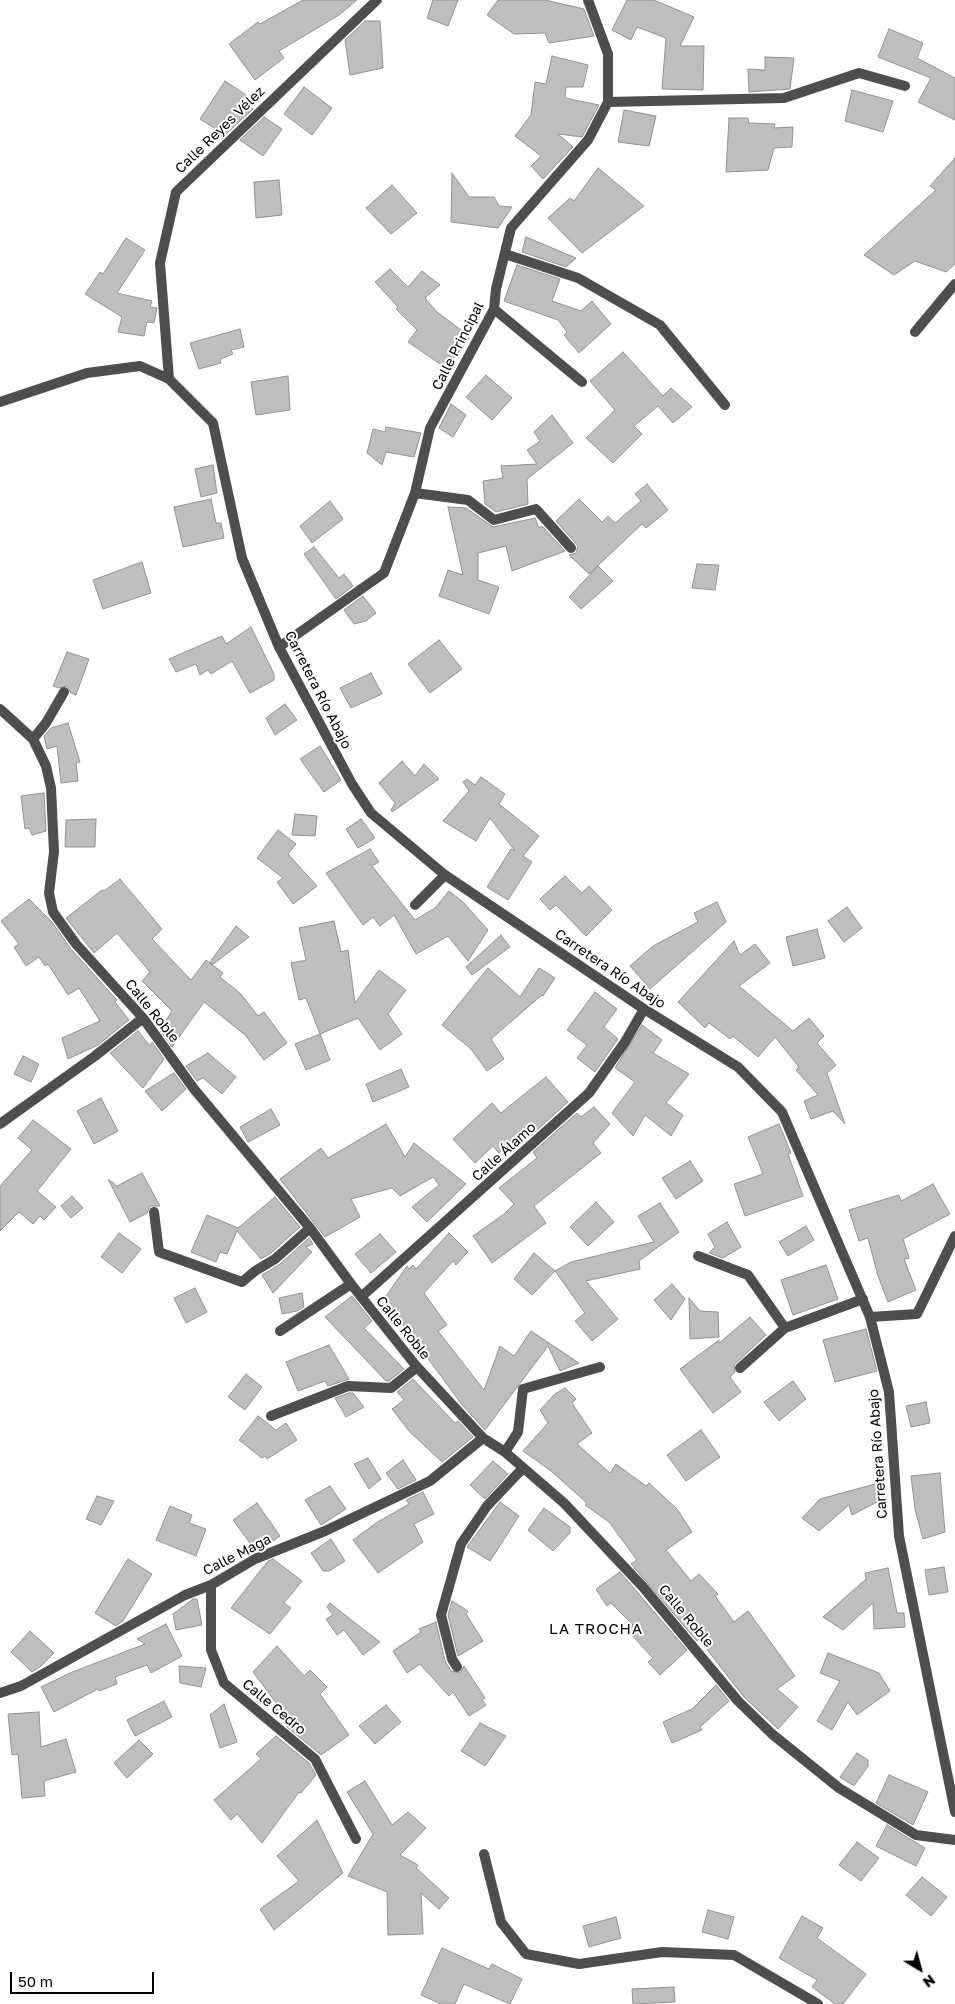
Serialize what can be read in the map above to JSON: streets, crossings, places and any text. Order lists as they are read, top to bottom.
{
  "streets": {
    "street": [
      "Calle Reyes Vélez",
      "Calle Principal",
      "Carretera Río Abajo",
      "Calle Roble",
      "Calle Álamo",
      "Calle Maga",
      "Calle Cedro"
    ]
  },
  "crossings": [
    ["Calle Reyes Vélez", "Carretera Río Abajo"],
    ["Calle Principal", "Carretera Río Abajo"],
    ["Carretera Río Abajo", "Calle Álamo"],
    ["Calle Roble", "Calle Álamo"],
    ["Calle Roble", "Calle Maga"],
    ["Calle Maga", "Calle Cedro"]
  ],
  "districts": ["LA TROCHA"],
  "scale_bar": "50 m",
  "north": "bottom right"
}
